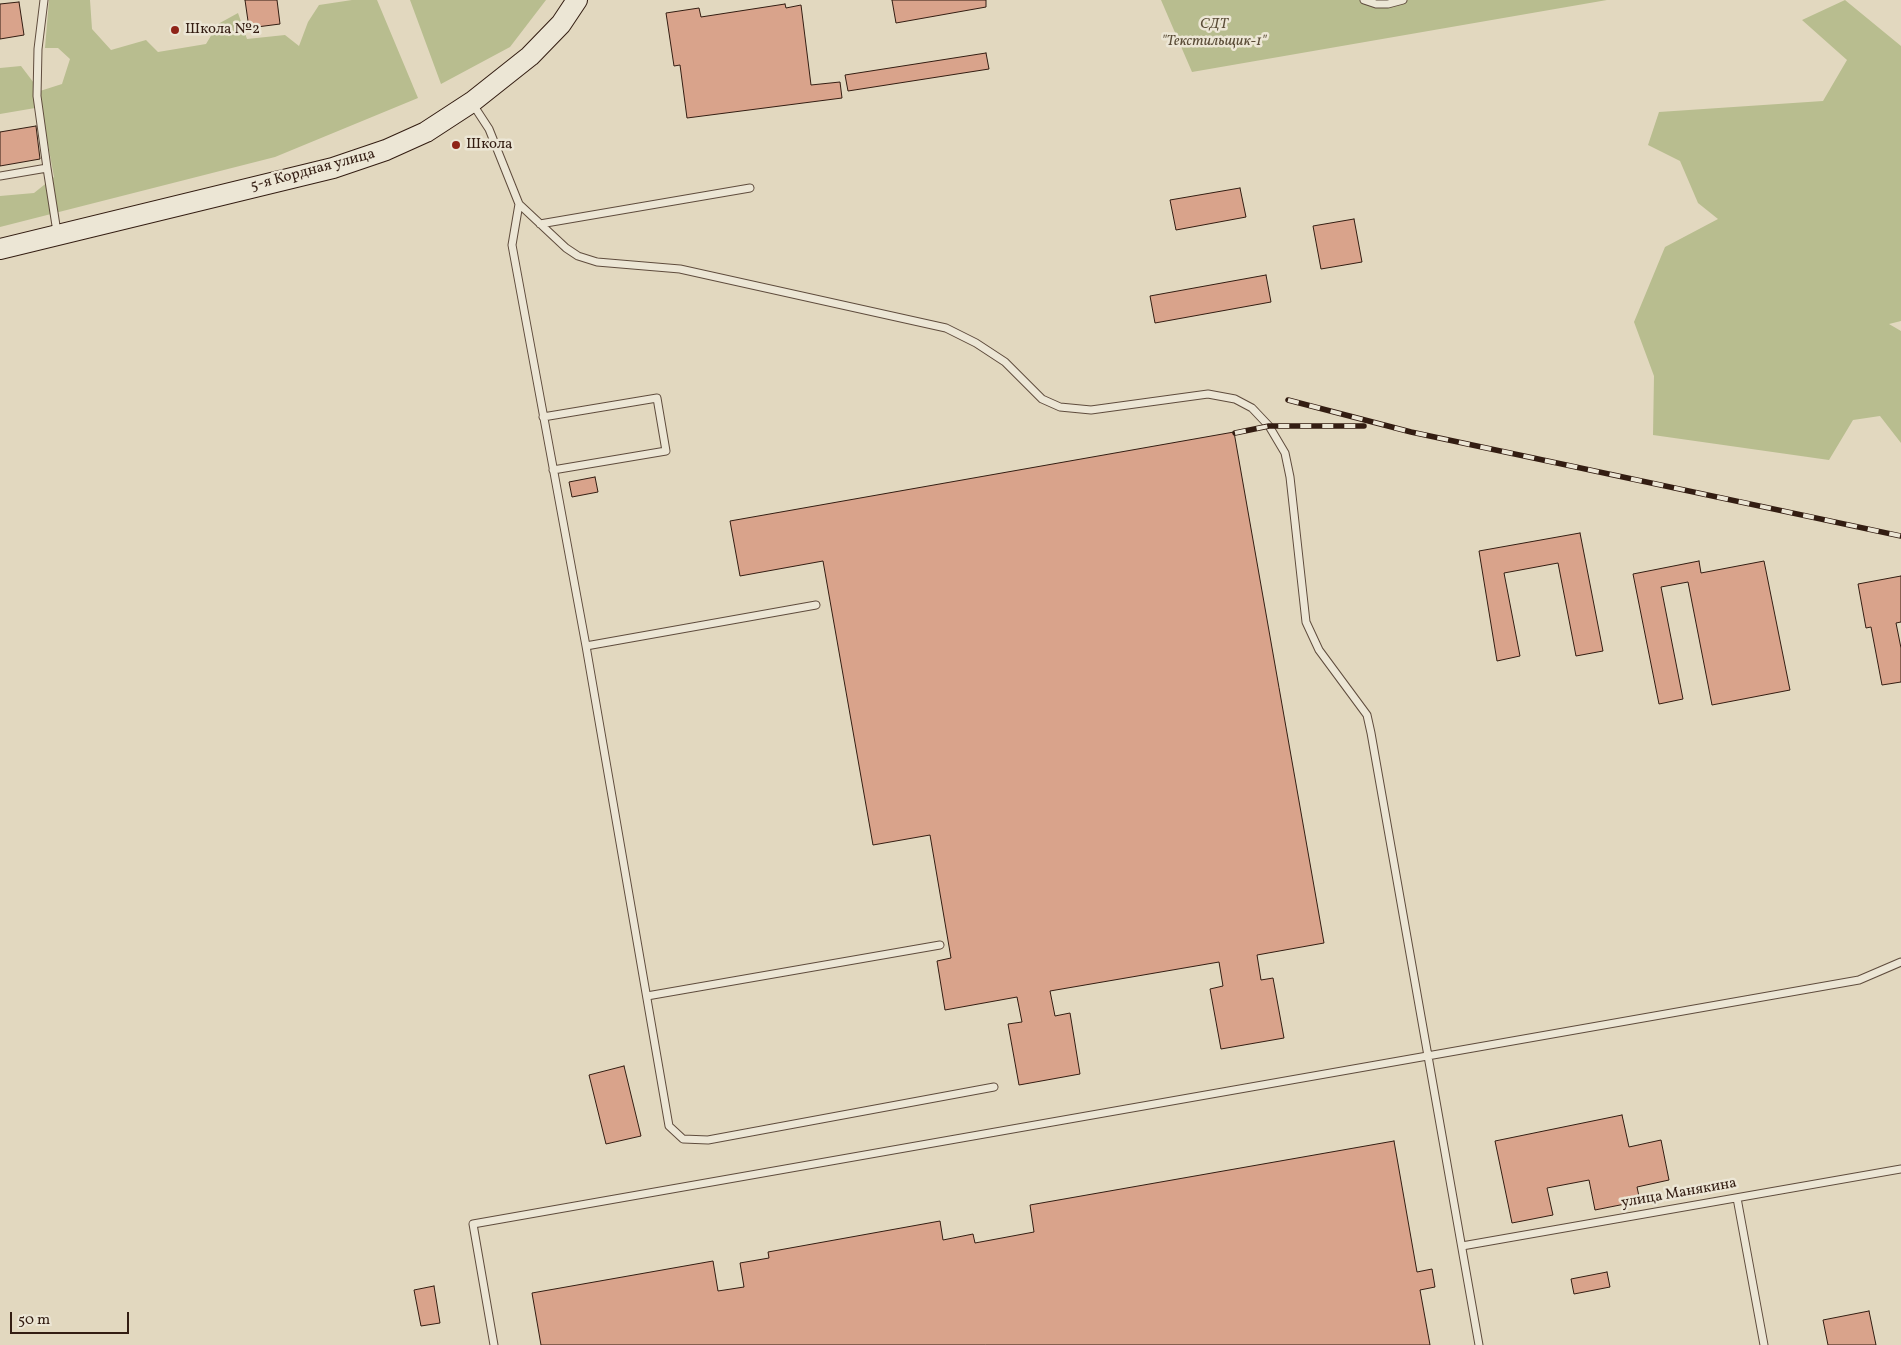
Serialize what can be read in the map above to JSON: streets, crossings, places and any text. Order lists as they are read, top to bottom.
{
  "streets": {
    "main road": ["5-я Кордная улица"],
    "lane": ["улица Манякина"]
  },
  "parks": ["СДТ \"Текстильщик-1\""],
  "places": ["Школа №2", "Школа"],
  "scale_bar": "50 m"
}
